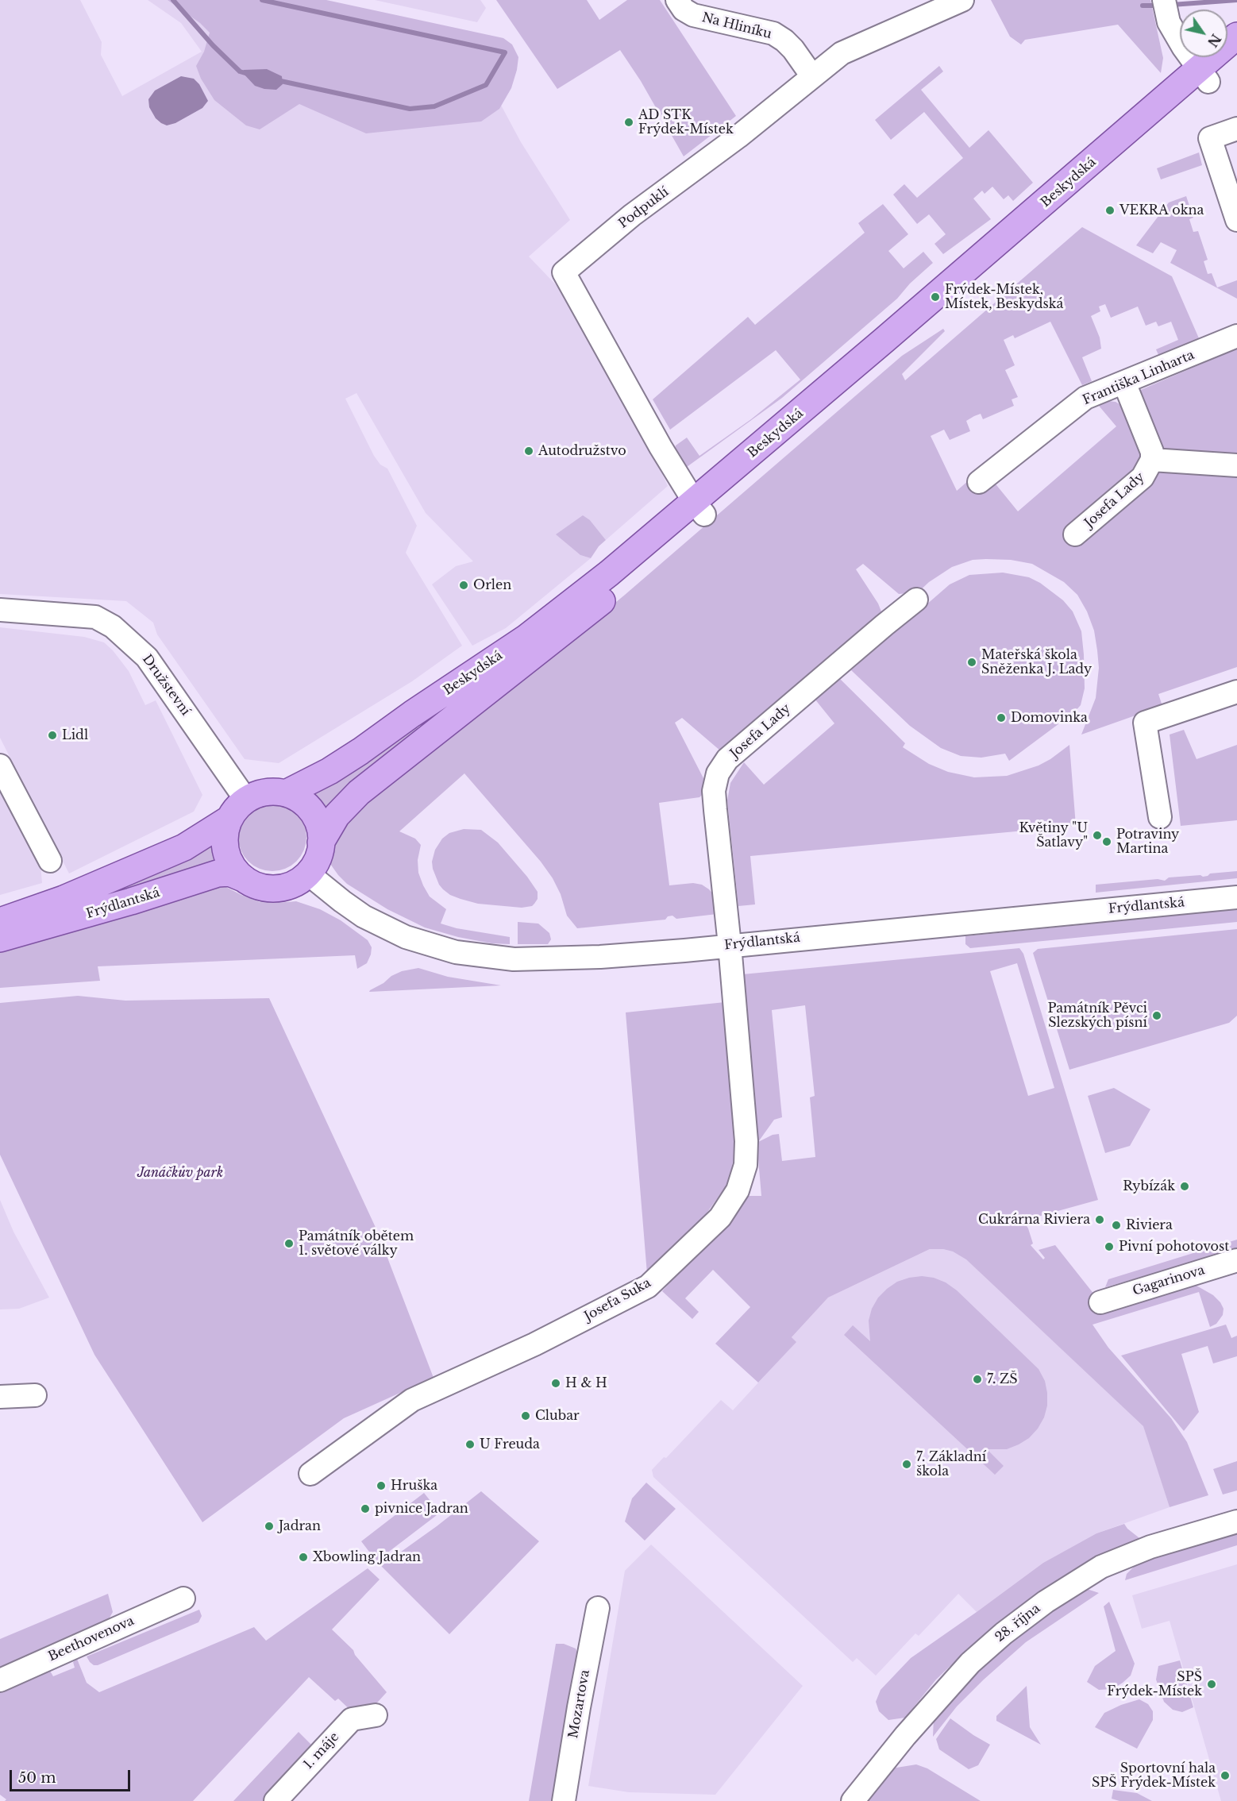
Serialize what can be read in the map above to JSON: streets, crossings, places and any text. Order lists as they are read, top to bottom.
{
  "streets": {
    "main road": ["Beskydská", "Frýdlantská"],
    "street": [
      "Na Hliníku",
      "Podpuklí",
      "Františka Linharta",
      "Josefa Lady",
      "Družstevní",
      "Gagarinova",
      "Josefa Suka",
      "28. října",
      "Beethovenova",
      "Mozartova",
      "1. máje"
    ]
  },
  "crossings": [
    ["Na Hliníku", "Podpuklí"],
    ["Beskydská", "Podpuklí"],
    ["Beskydská", "Družstevní"],
    ["Beskydská", "Frýdlantská"],
    ["Františka Linharta", "Josefa Lady"],
    ["Josefa Lady", "Frýdlantská"],
    ["Josefa Lady", "Josefa Suka"],
    ["Družstevní", "Frýdlantská"],
    ["Frýdlantská", "Josefa Suka"]
  ],
  "parks": ["Janáčkův park"],
  "places": [
    "AD STK Frýdek-Místek",
    "VEKRA okna",
    "Frýdek-Místek, Místek, Beskydská",
    "Autodružstvo",
    "Orlen",
    "Mateřská škola Sněženka J. Lady",
    "Domovinka",
    "Lidl",
    "Květiny \"U Šatlavy\"",
    "Potraviny Martina",
    "Památník Pěvci Slezských písní",
    "Rybízák",
    "Cukrárna Riviera",
    "Riviera",
    "Památník obětem 1. světové války",
    "Pivní pohotovost",
    "7. ZŠ",
    "H & H",
    "Clubar",
    "U Freuda",
    "7. Základní škola",
    "Hruška",
    "pivnice Jadran",
    "Jadran",
    "Xbowling Jadran",
    "SPŠ Frýdek-Místek",
    "Sportovní hala SPŠ Frýdek-Místek"
  ],
  "scale_bar": "50 m",
  "north": "bottom right"
}
